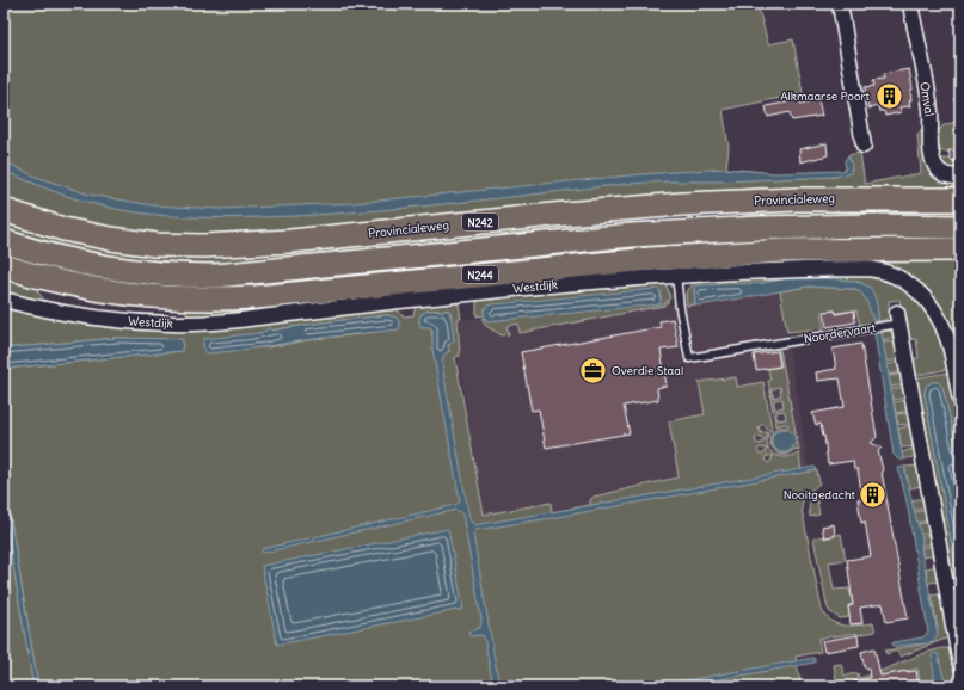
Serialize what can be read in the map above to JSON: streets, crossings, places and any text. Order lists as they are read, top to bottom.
{
  "streets": {
    "main road": [
      "Provincialeweg",
      "N242",
      "N244",
      "Westdijk"
    ],
    "street": ["Omval"],
    "lane": ["Noordervaart"]
  },
  "crossings": [
    ["Westdijk", "Noordervaart"]
  ],
  "places": {
    "building": ["Alkmaarse Poort", "Nooitgedacht"],
    "office": ["Overdie Staal"]
  }
}
